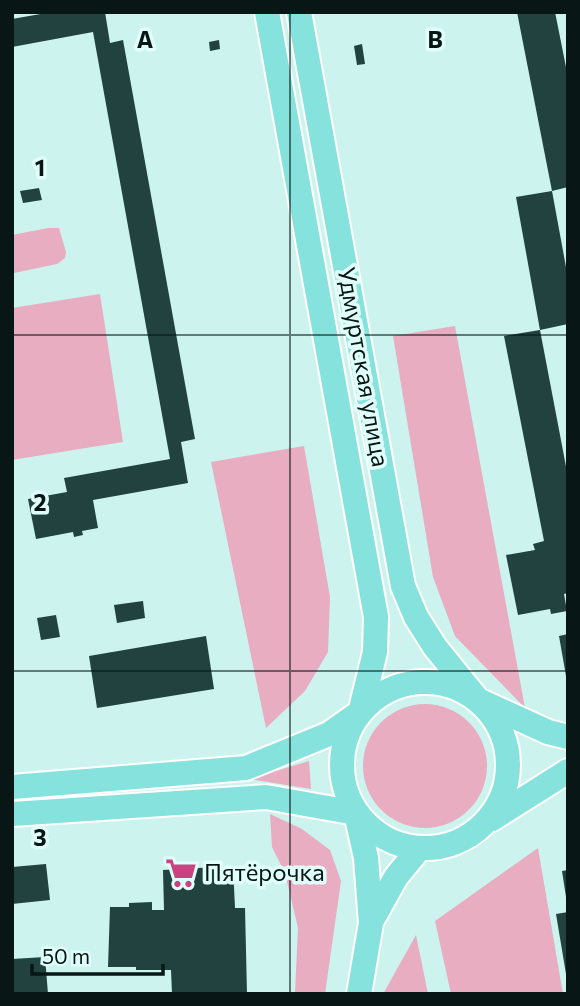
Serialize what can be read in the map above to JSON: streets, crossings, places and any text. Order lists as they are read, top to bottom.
{
  "streets": {
    "main road": ["Удмуртская улица"]
  },
  "places": {
    "supermarket": ["Пятёрочка"]
  },
  "scale_bar": "50 m",
  "grid": {
    "columns": ["A", "B"],
    "rows": ["1", "2", "3"]
  }
}
